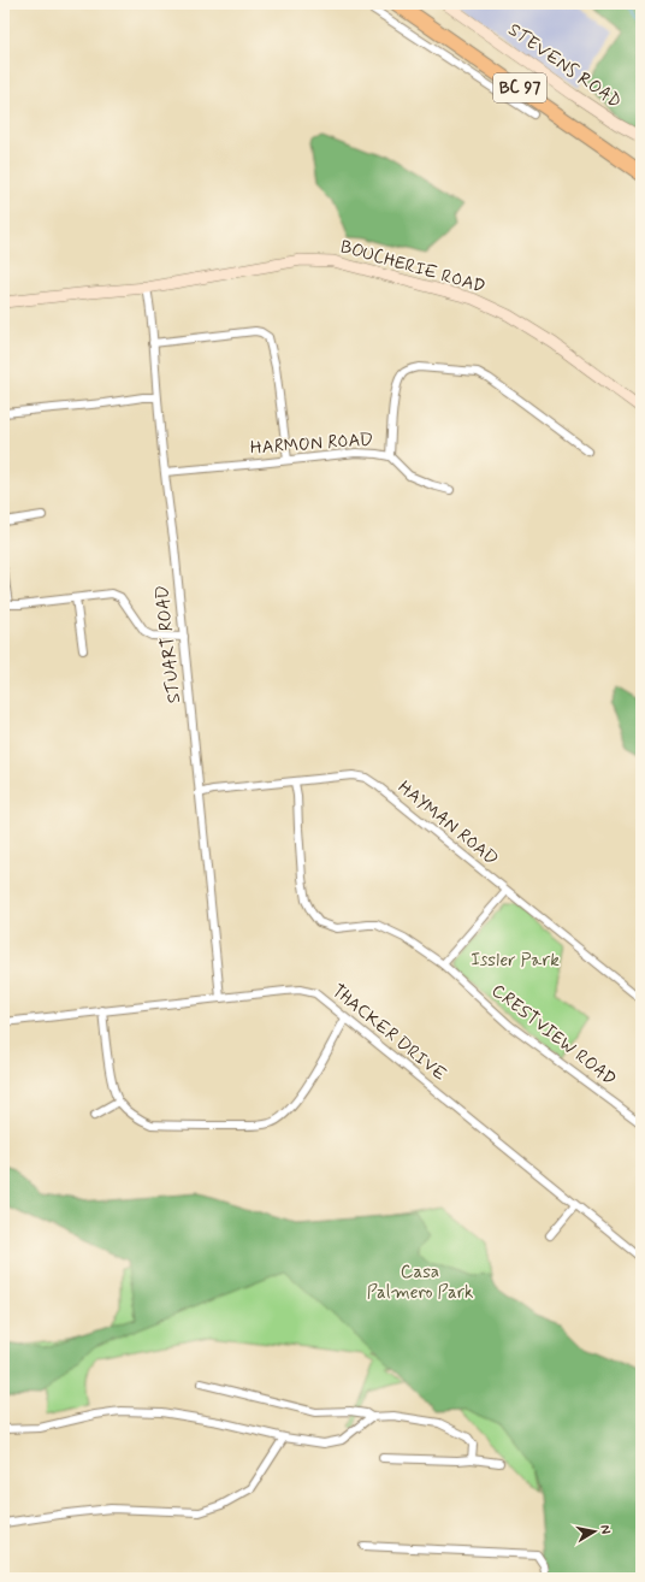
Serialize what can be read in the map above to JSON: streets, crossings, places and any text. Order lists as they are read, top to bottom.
{
  "streets": {
    "highway": ["BC 97"],
    "main road": ["STEVENS ROAD", "BOUCHERIE ROAD"],
    "street": [
      "HARMON ROAD",
      "STUART ROAD",
      "HAYMAN ROAD",
      "THACKER DRIVE",
      "CRESTVIEW ROAD"
    ]
  },
  "crossings": [
    ["BOUCHERIE ROAD", "STUART ROAD"],
    ["HARMON ROAD", "STUART ROAD"],
    ["STUART ROAD", "HAYMAN ROAD"],
    ["STUART ROAD", "THACKER DRIVE"],
    ["HAYMAN ROAD", "CRESTVIEW ROAD"]
  ],
  "parks": ["Issler Park", "Casa Palmero Park"],
  "north": "right"
}
